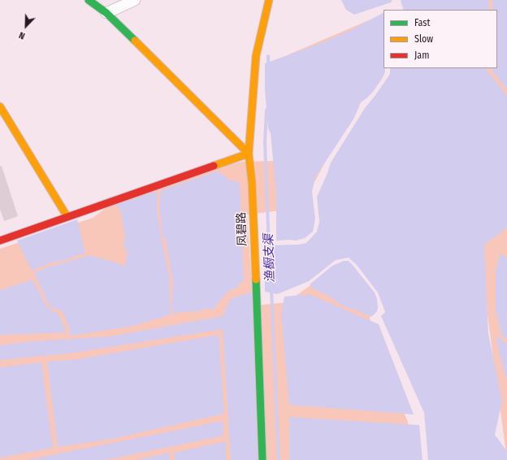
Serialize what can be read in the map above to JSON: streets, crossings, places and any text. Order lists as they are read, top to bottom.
{
  "streets": {
    "street": ["凤碧路"]
  },
  "water": ["渔橱支渠"],
  "legend": ["Fast", "Slow", "Jam"],
  "north": "bottom left"
}
